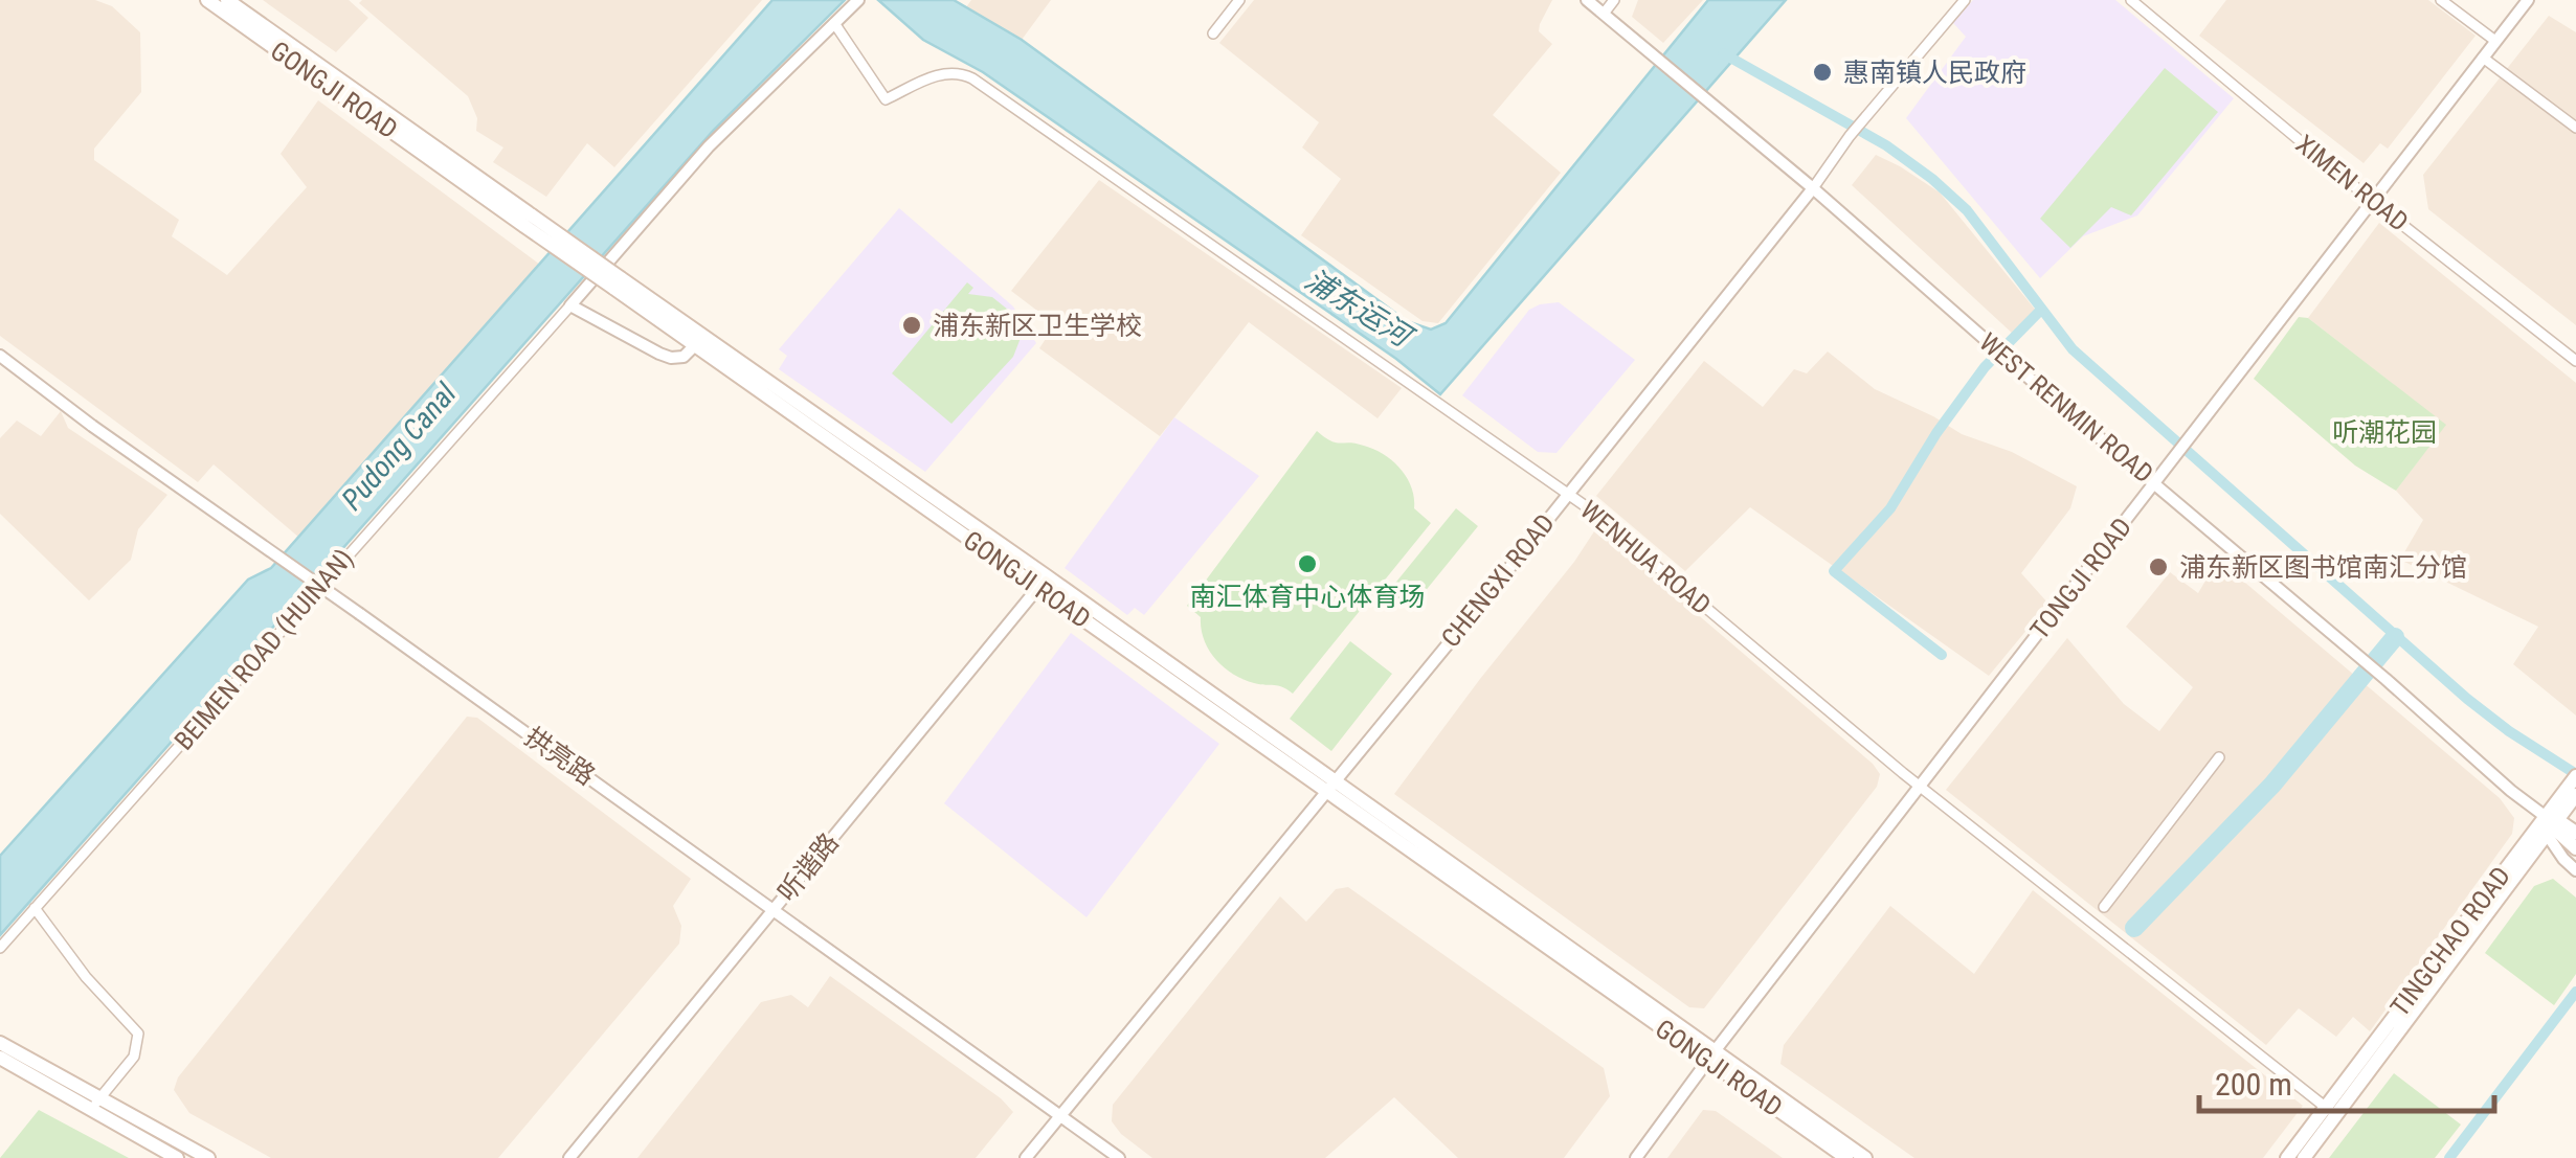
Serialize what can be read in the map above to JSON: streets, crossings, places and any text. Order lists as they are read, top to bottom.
{
  "streets": {
    "main road": ["GONGJI ROAD", "WEST RENMIN ROAD", "TINGCHAO ROAD"],
    "street": [
      "XIMEN ROAD",
      "WENHUA ROAD",
      "TONGJI ROAD",
      "CHENGXI ROAD",
      "BEIMEN ROAD (HUINAN)",
      "拱亮路",
      "听谐路"
    ]
  },
  "crossings": [
    ["GONGJI ROAD", "TONGJI ROAD"],
    ["GONGJI ROAD", "CHENGXI ROAD"],
    ["GONGJI ROAD", "听谐路"],
    ["XIMEN ROAD", "TONGJI ROAD"],
    ["WEST RENMIN ROAD", "TONGJI ROAD"],
    ["WEST RENMIN ROAD", "CHENGXI ROAD"],
    ["WEST RENMIN ROAD", "TINGCHAO ROAD"],
    ["WENHUA ROAD", "TONGJI ROAD"],
    ["WENHUA ROAD", "CHENGXI ROAD"],
    ["WENHUA ROAD", "BEIMEN ROAD (HUINAN)"],
    ["WENHUA ROAD", "TINGCHAO ROAD"],
    ["CHENGXI ROAD", "拱亮路"],
    ["拱亮路", "听谐路"]
  ],
  "water": ["浦东运河", "Pudong Canal"],
  "parks": ["听潮花园"],
  "places": [
    "惠南镇人民政府",
    "浦东新区卫生学校",
    "南汇体育中心体育场",
    "浦东新区图书馆南汇分馆"
  ],
  "scale_bar": "200 m"
}
